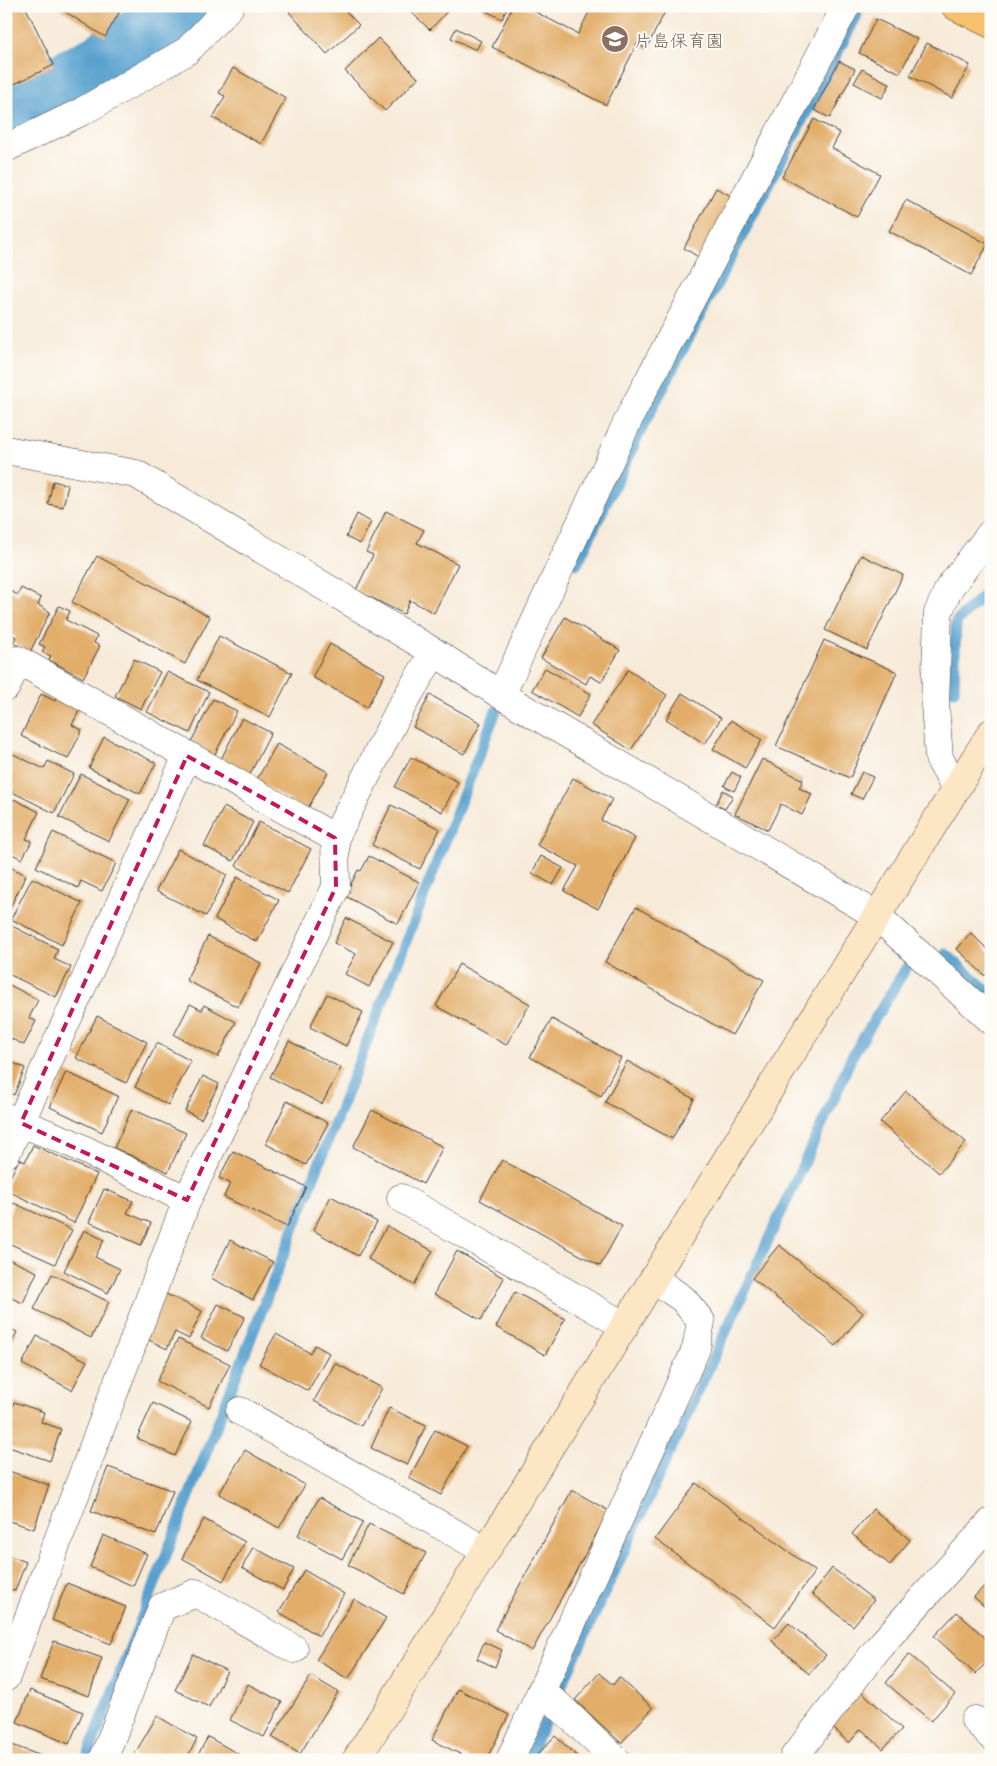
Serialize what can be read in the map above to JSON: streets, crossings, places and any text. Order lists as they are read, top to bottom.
{
  "places": {
    "school or university": ["片島保育園"]
  }
}
